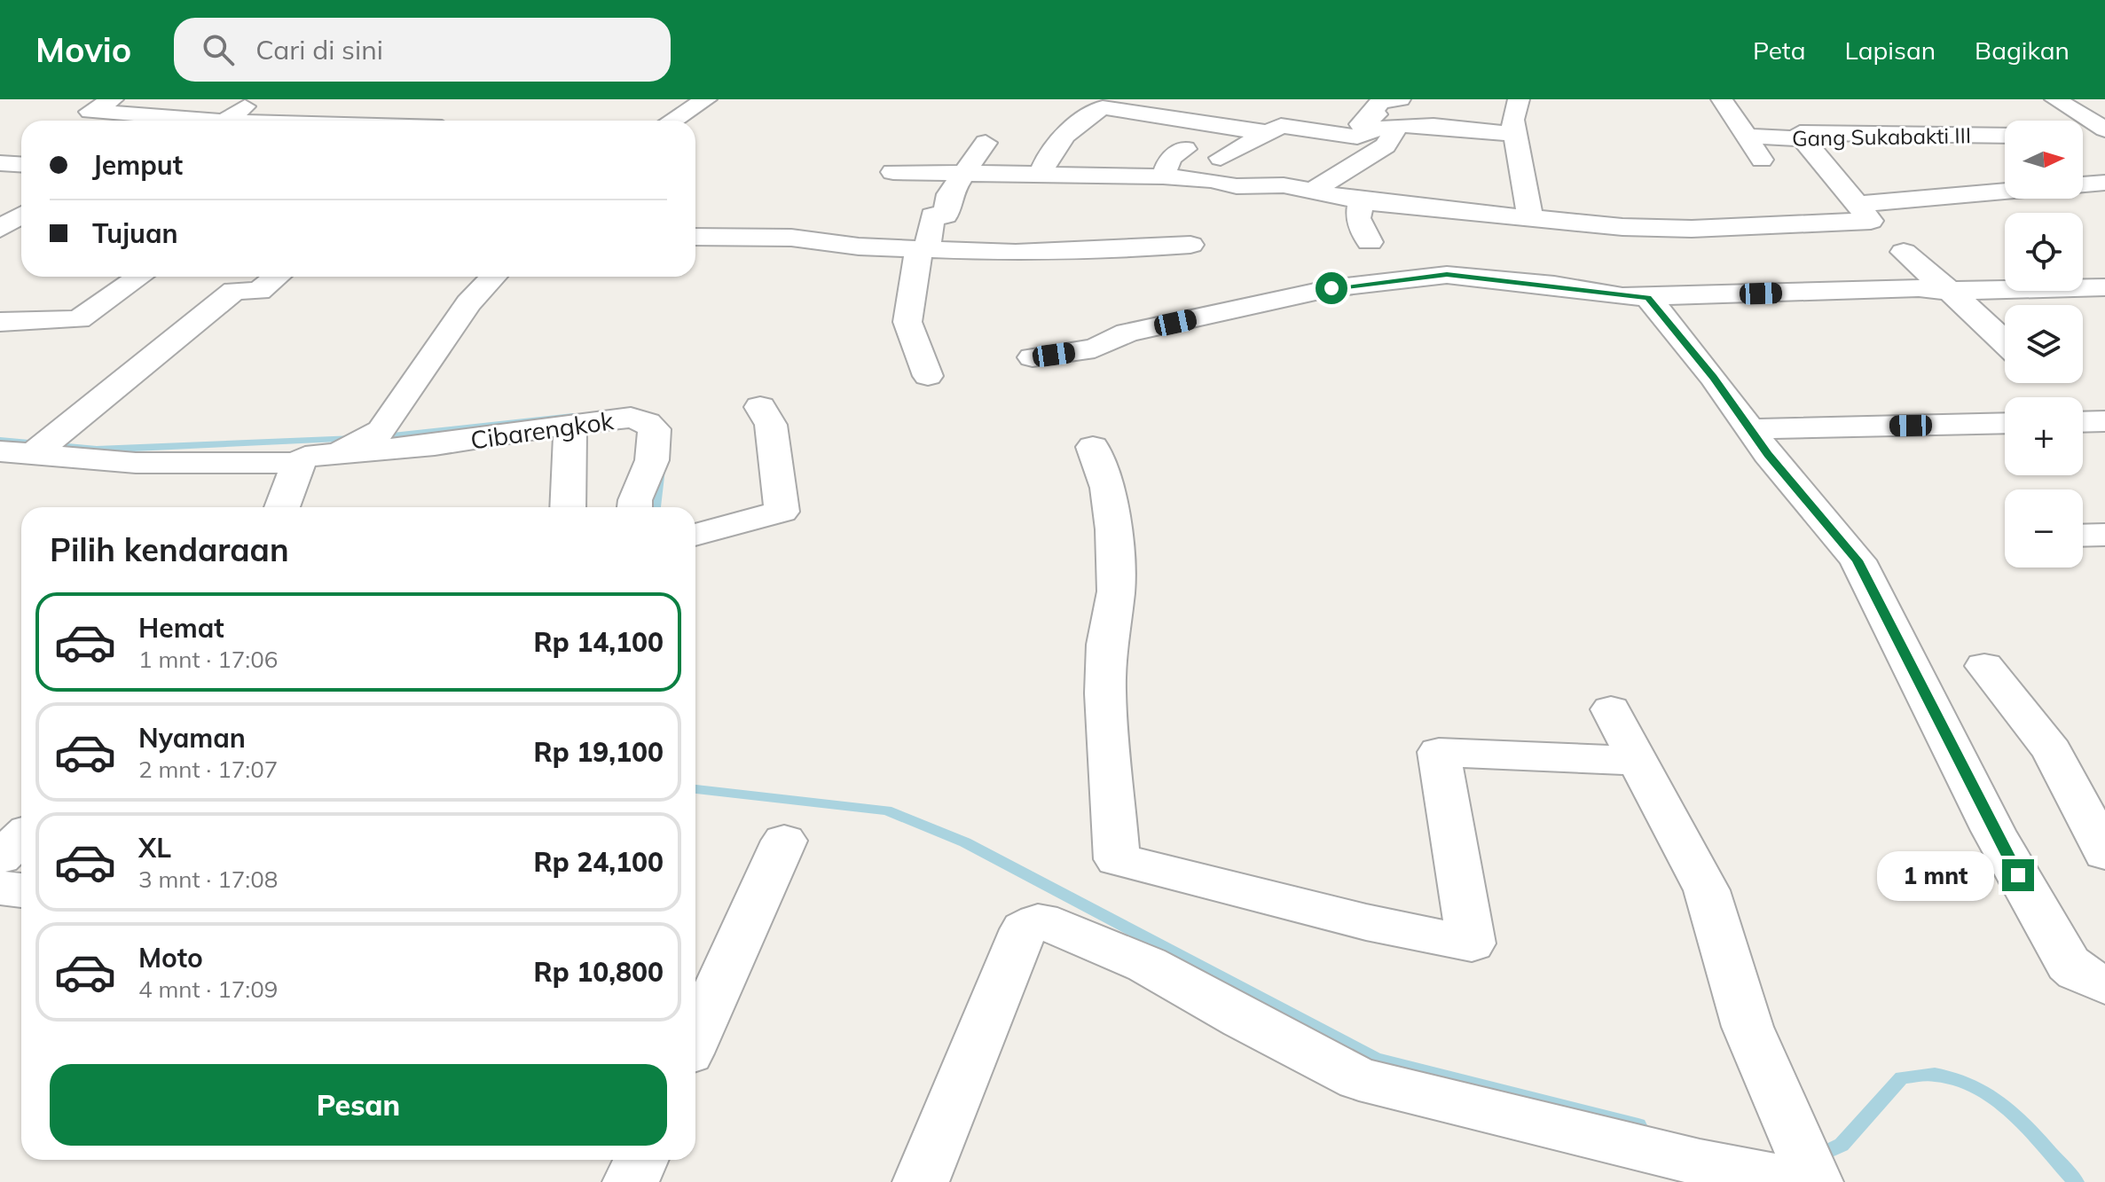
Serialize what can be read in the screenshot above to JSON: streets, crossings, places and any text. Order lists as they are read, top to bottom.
{
  "streets": {
    "street": ["Gang Sukabakti III", "Cibarengkok"]
  },
  "north": "right",
  "page": {
    "header": "Movio",
    "search": "Cari di sini",
    "nav": ["Peta", "Lapisan", "Bagikan"],
    "map_buttons": ["+", "−"],
    "banner": ["Jemput", "Tujuan"],
    "heading": "Pilih kendaraan",
    "list": [
      {
        "name": "Hemat",
        "note": "1 mnt · 17:06",
        "value": "Rp 14,100"
      },
      {
        "name": "Nyaman",
        "note": "2 mnt · 17:07",
        "value": "Rp 19,100"
      },
      {
        "name": "XL",
        "note": "3 mnt · 17:08",
        "value": "Rp 24,100"
      },
      {
        "name": "Moto",
        "note": "4 mnt · 17:09",
        "value": "Rp 10,800"
      }
    ],
    "bubble": "1 mnt",
    "buttons": "Pesan"
  }
}
